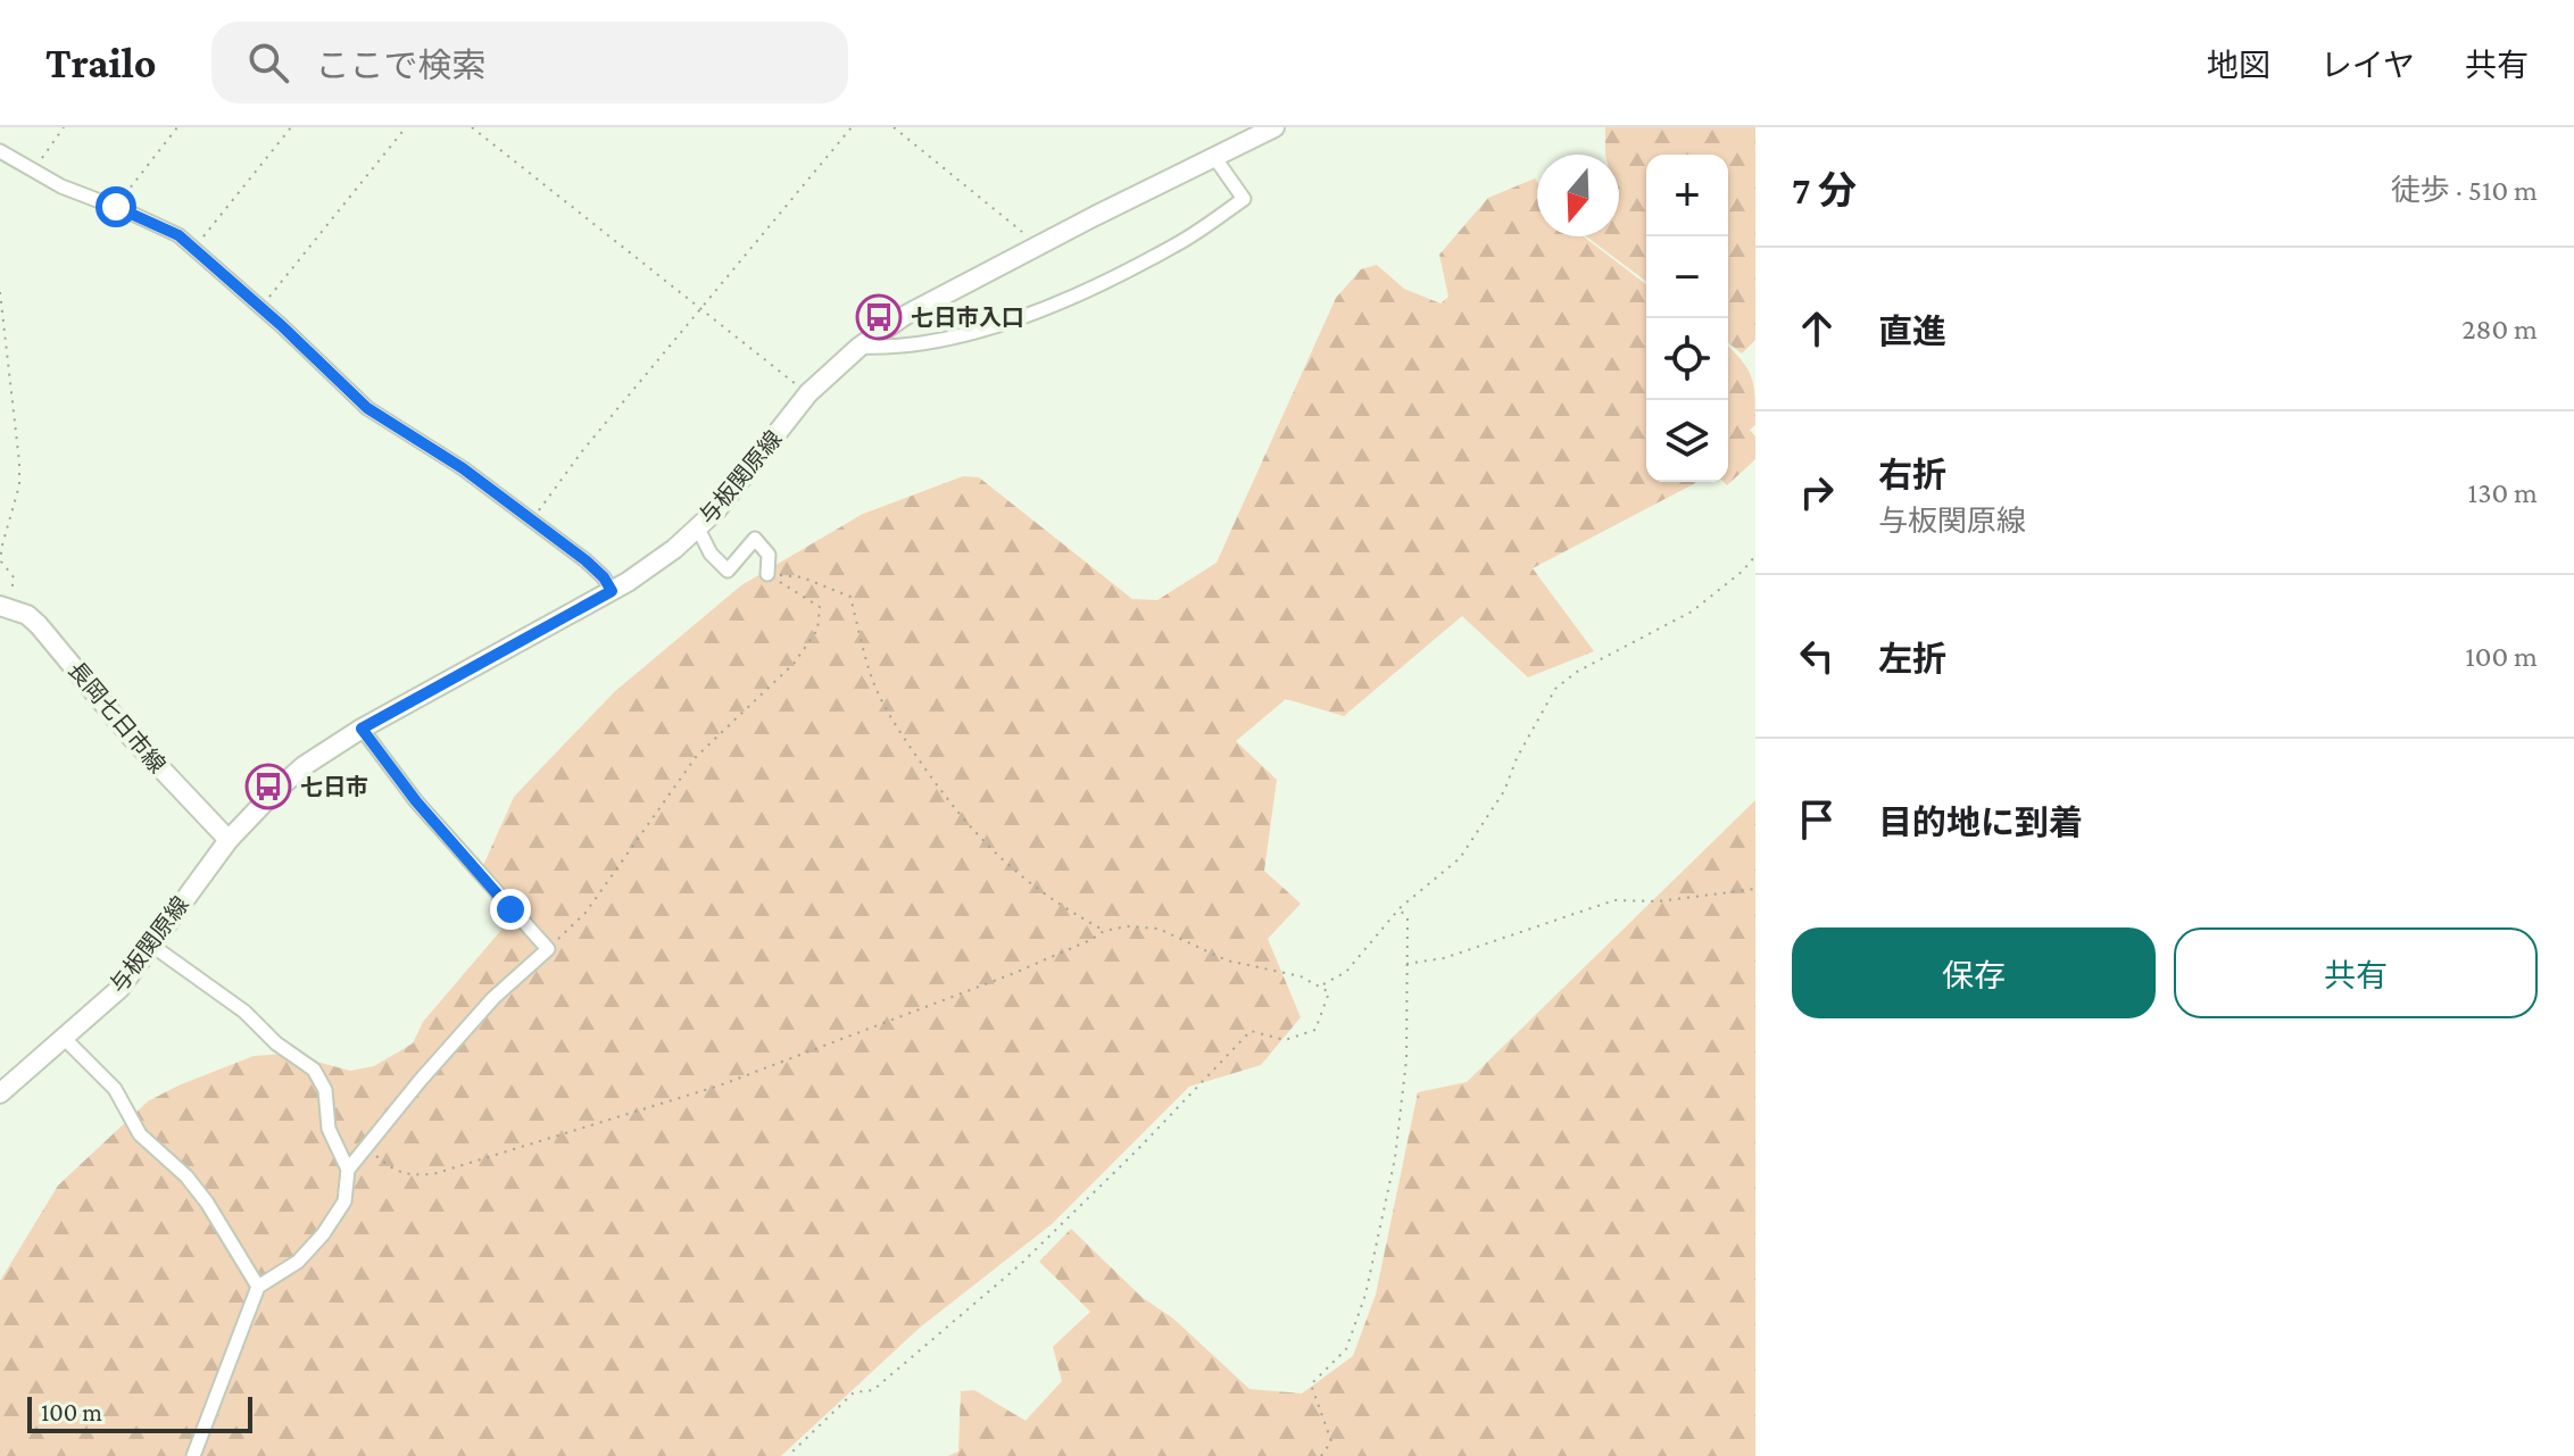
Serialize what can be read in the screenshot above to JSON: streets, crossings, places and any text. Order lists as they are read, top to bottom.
{
  "streets": {
    "main road": ["与板関原線", "長岡七日市線"]
  },
  "crossings": [
    ["与板関原線", "長岡七日市線"]
  ],
  "places": {
    "bus stop": ["七日市入口", "七日市"]
  },
  "scale_bar": "100 m",
  "north": "bottom",
  "page": {
    "header": "Trailo",
    "search": "ここで検索",
    "nav": ["地図", "レイヤ", "共有"],
    "heading": ["7 分", "徒歩 · 510 m"],
    "map_buttons": ["+", "−"],
    "list": [
      ["直進", "280 m"],
      ["右折", "与板関原線", "130 m"],
      ["左折", "100 m"],
      "目的地に到着"
    ],
    "buttons": ["保存", "共有"],
    "scale": "100 m"
  }
}
